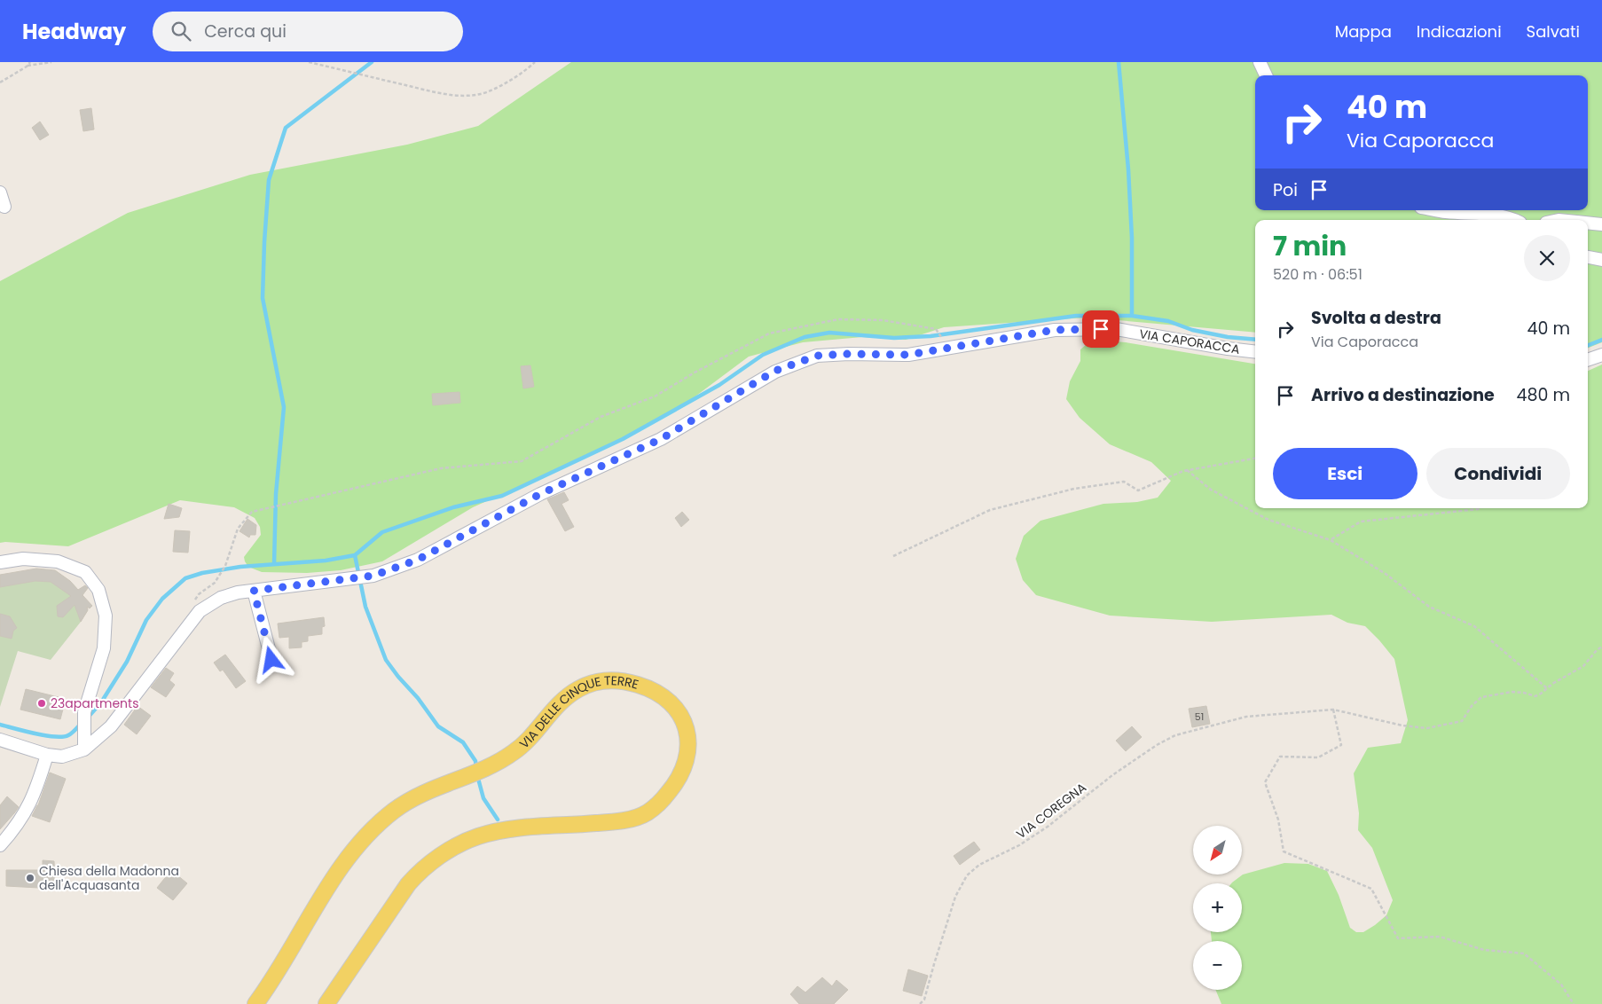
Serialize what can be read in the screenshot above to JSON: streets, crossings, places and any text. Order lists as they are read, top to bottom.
{
  "streets": {
    "main road": ["VIA DELLE CINQUE TERRE"],
    "street": ["VIA CAPORACCA"],
    "path": ["VIA COREGNA"]
  },
  "places": ["23apartments", "Chiesa della Madonna dell'Acquasanta"],
  "house_numbers": ["51"],
  "north": "bottom left",
  "page": {
    "header": "Headway",
    "search": "Cerca qui",
    "nav": ["Mappa", "Indicazioni", "Salvati"],
    "turn": ["40 m", "Via Caporacca"],
    "then": "Poi",
    "heading": ["7 min", "520 m · 06:51"],
    "list": [
      {
        "name": "Svolta a destra",
        "note": "Via Caporacca",
        "value": "40 m"
      },
      {
        "name": "Arrivo a destinazione",
        "value": "480 m"
      }
    ],
    "buttons": ["Esci", "Condividi"],
    "map_buttons": ["+", "−"]
  }
}
